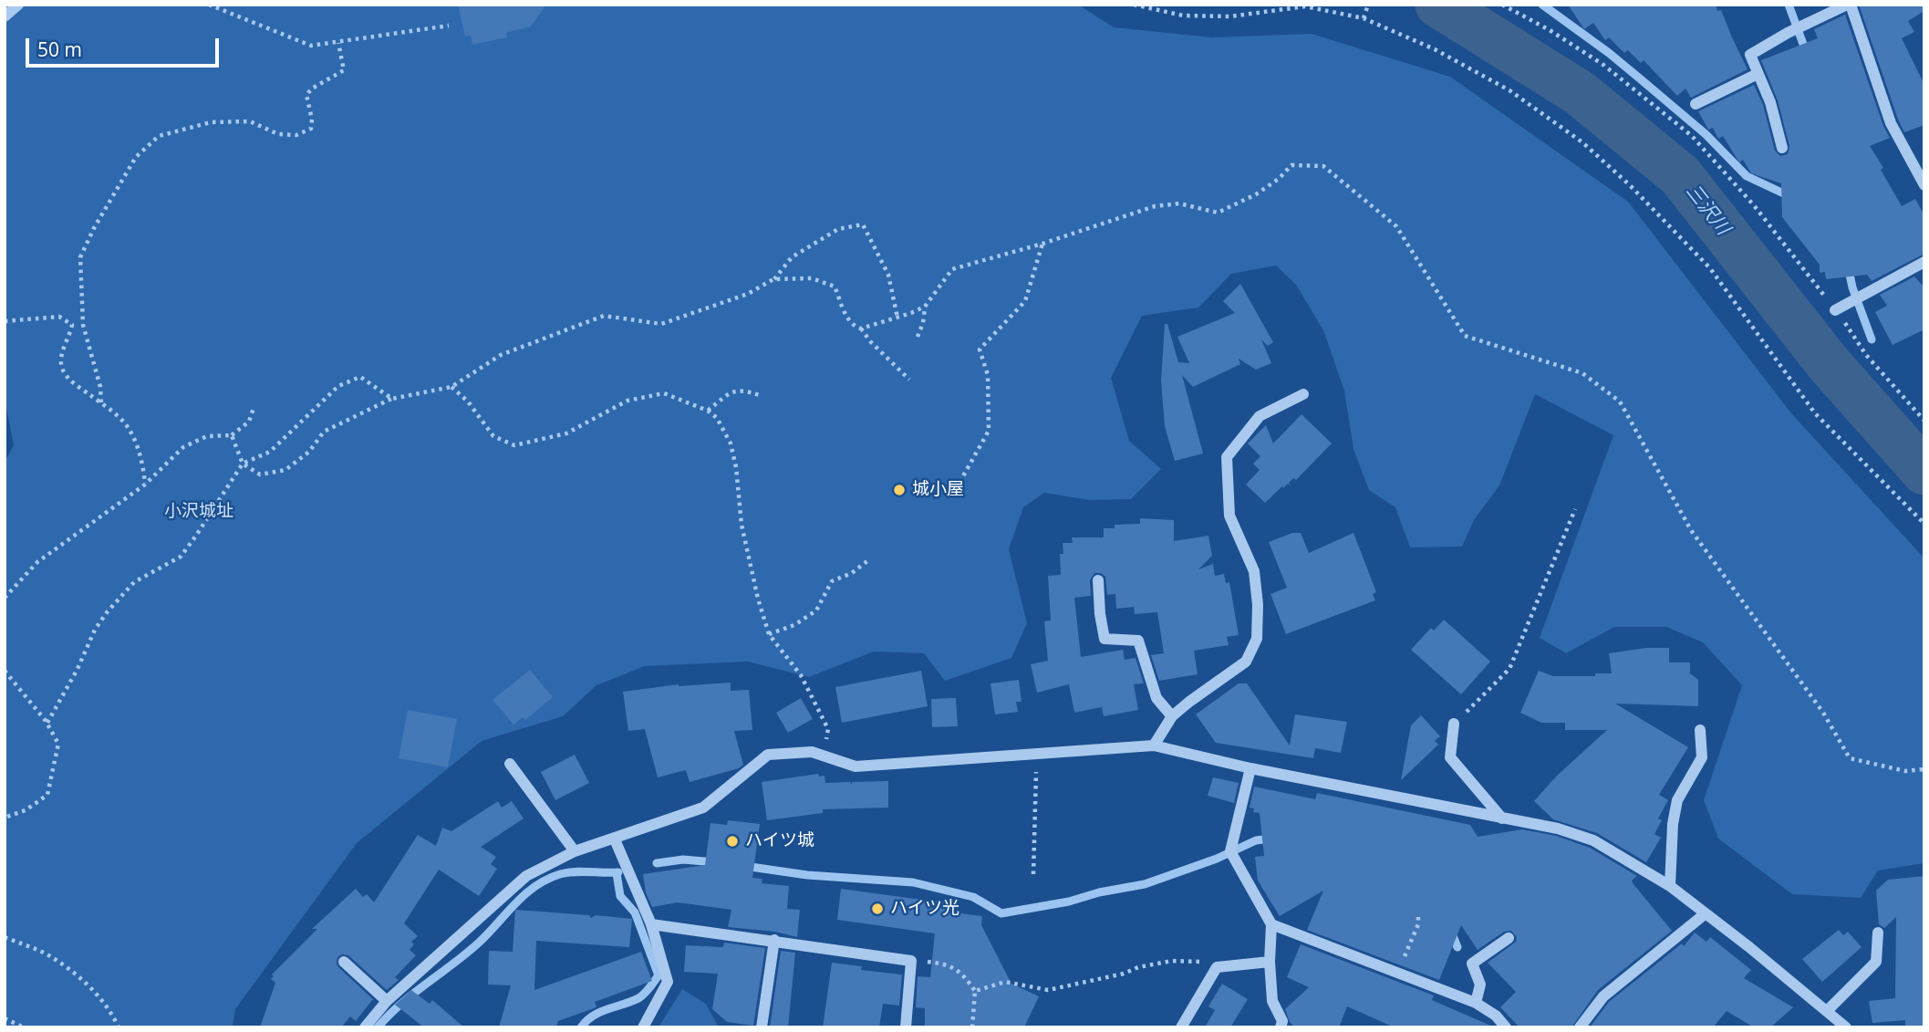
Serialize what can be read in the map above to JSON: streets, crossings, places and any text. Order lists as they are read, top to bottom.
{
  "water": ["三沢川"],
  "parks": ["小沢城址"],
  "places": ["城小屋", "ハイツ城", "ハイツ光"],
  "scale_bar": "50 m"
}
